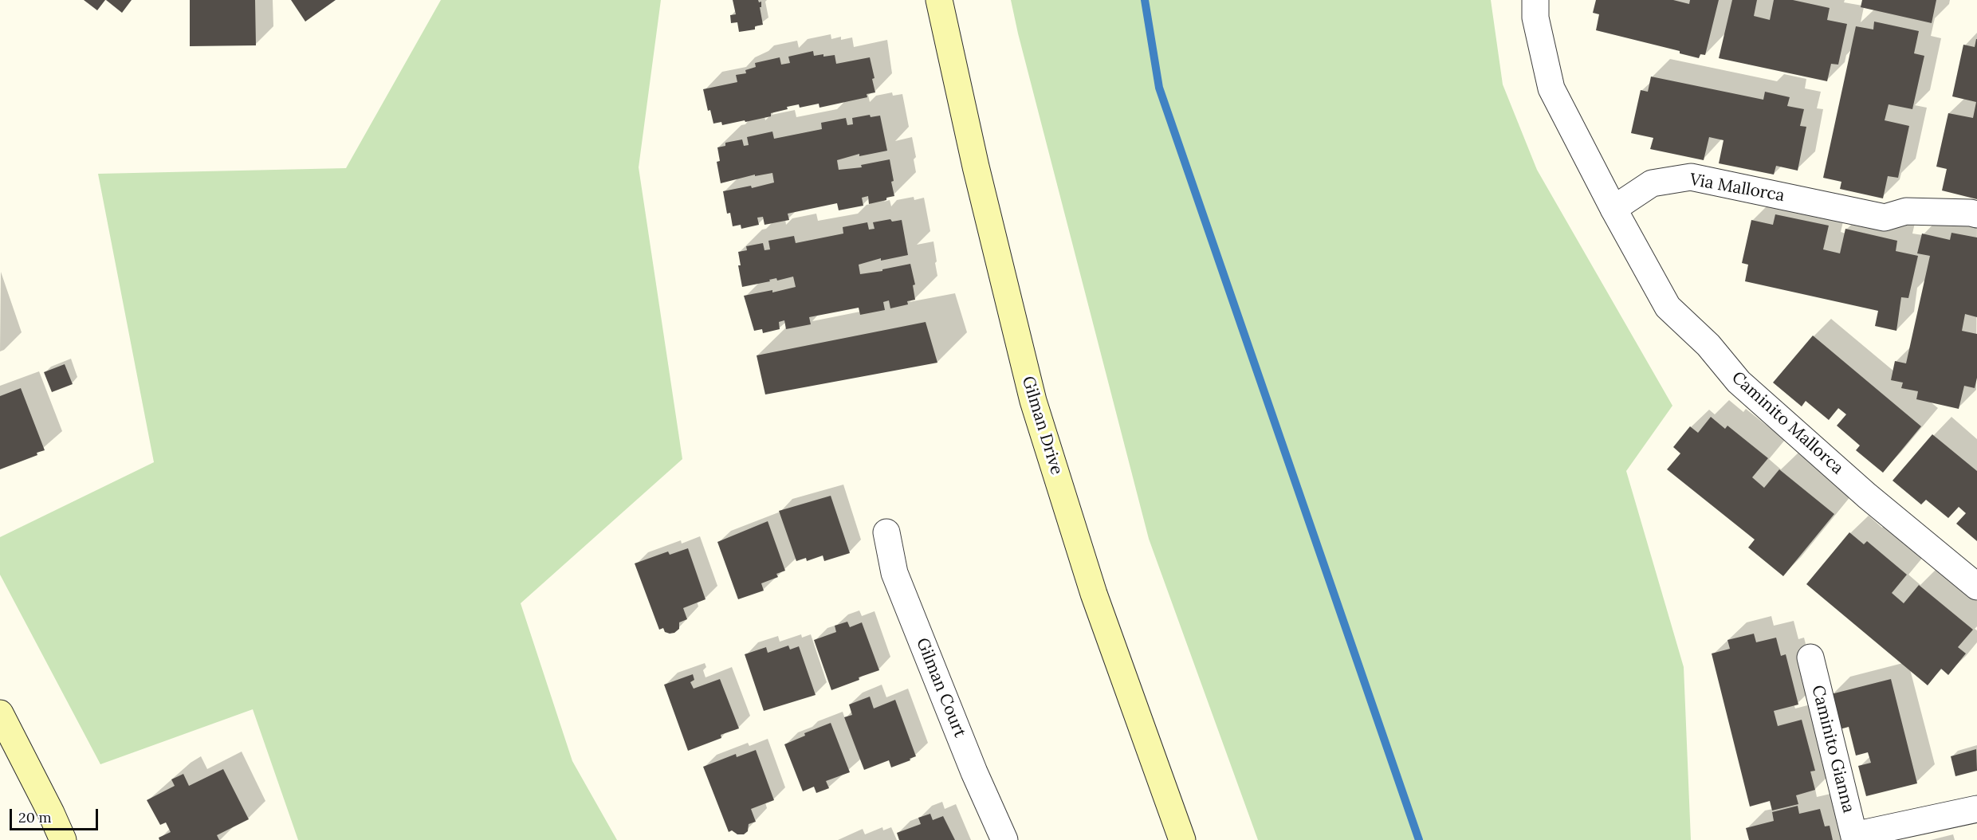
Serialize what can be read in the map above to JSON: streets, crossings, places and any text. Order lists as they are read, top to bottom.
{
  "streets": {
    "main road": ["Gilman Drive"],
    "street": [
      "Via Mallorca",
      "Caminito Mallorca",
      "Gilman Court",
      "Caminito Gianna"
    ]
  },
  "crossings": [
    ["Via Mallorca", "Caminito Mallorca"]
  ],
  "scale_bar": "20 m"
}
